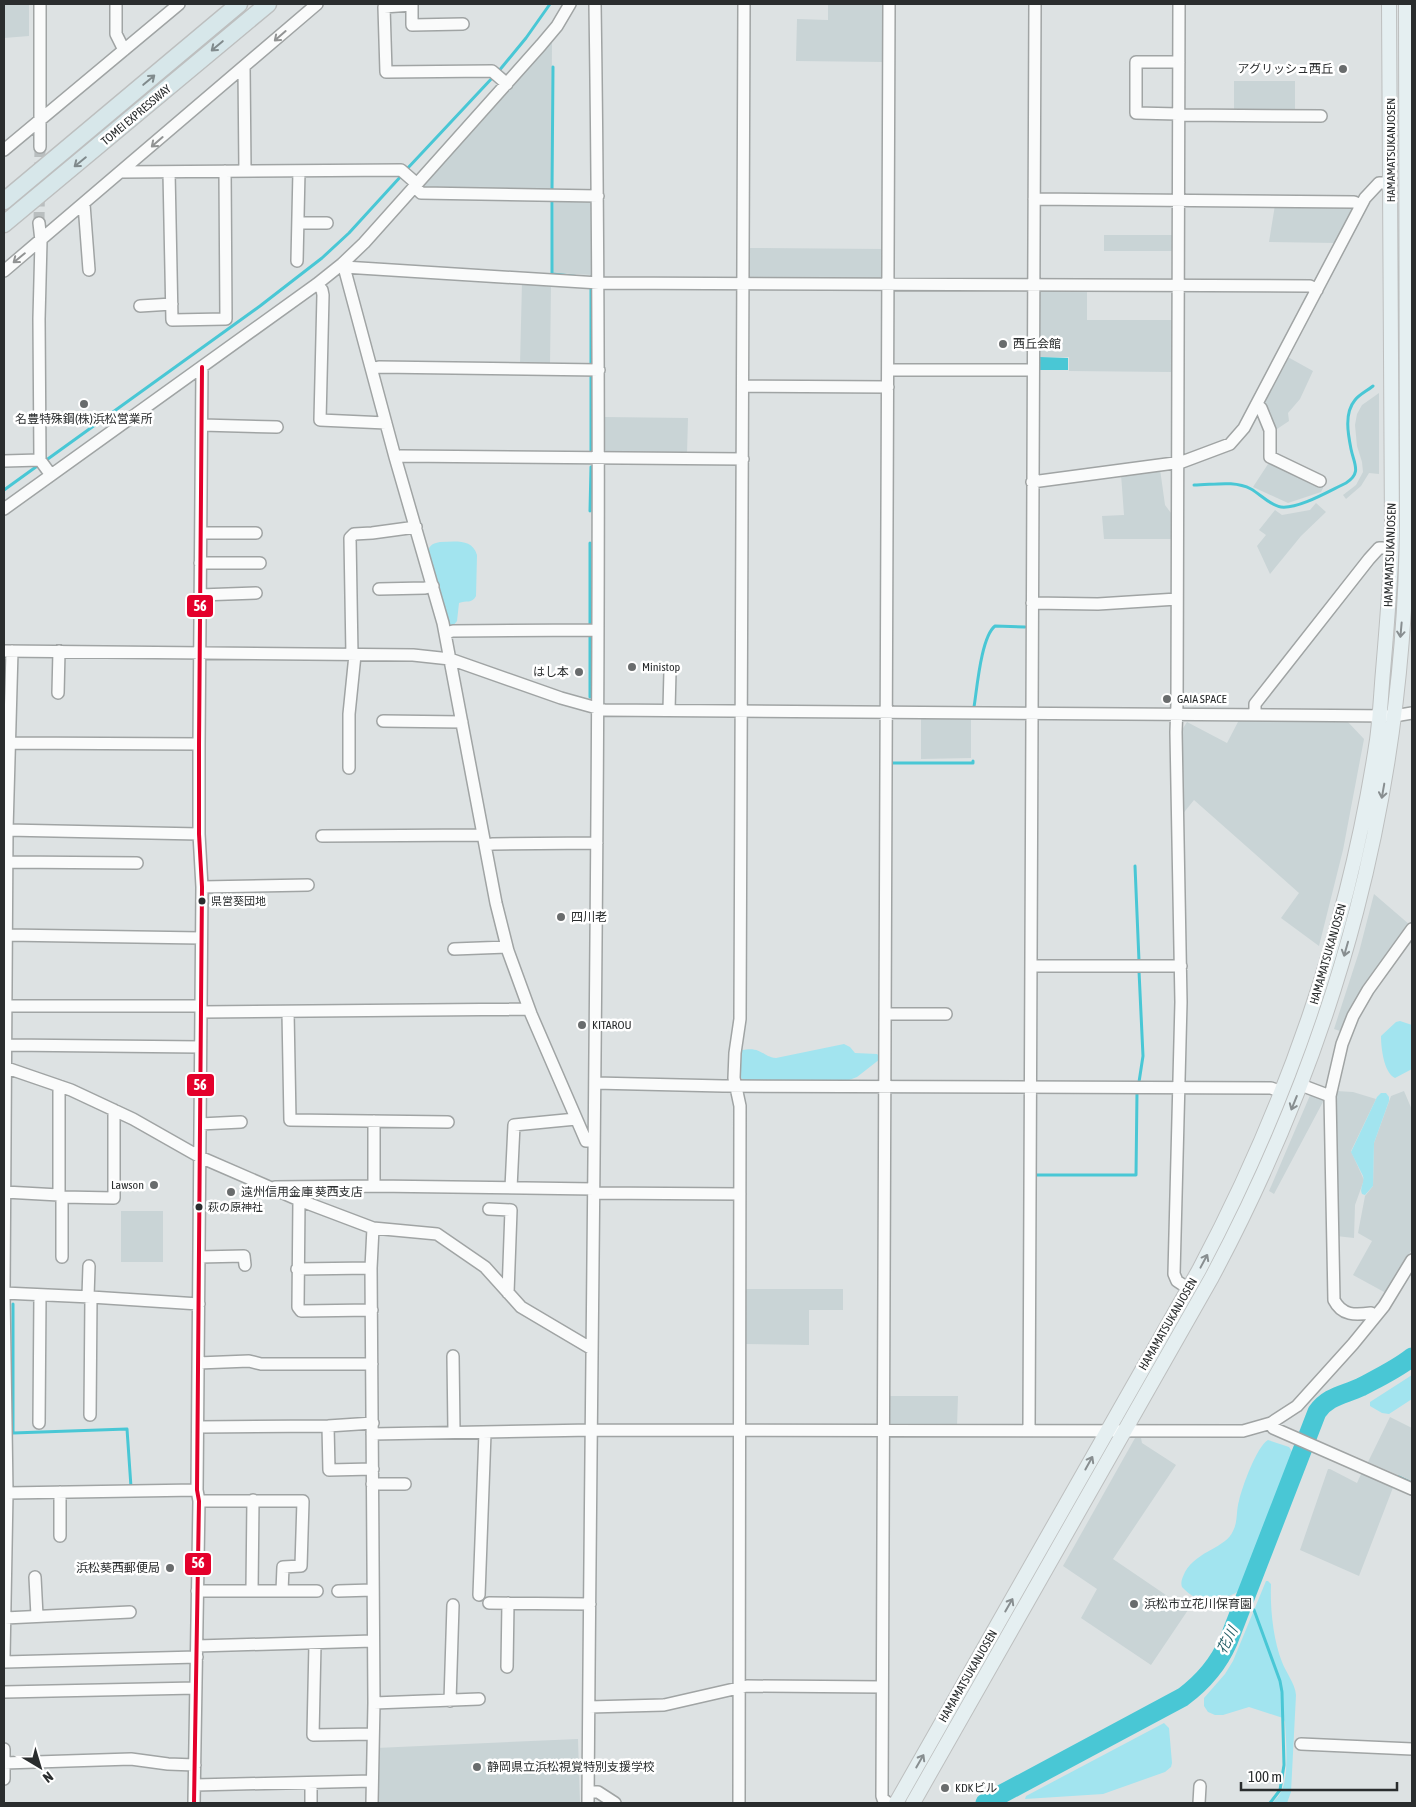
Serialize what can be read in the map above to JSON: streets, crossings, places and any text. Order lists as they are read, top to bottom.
{
  "streets": {
    "highway": ["TOMEI EXPRESSWAY"],
    "main road": ["HAMAMATSUKANJOSEN"]
  },
  "water": ["花川"],
  "places": [
    "アグリッシュ西丘",
    "西丘会館",
    "名豊特殊鋼(株)浜松営業所",
    "Ministop",
    "はし本",
    "GAIA SPACE",
    "県営葵団地",
    "四川老",
    "KITAROU",
    "Lawson",
    "遠州信用金庫 葵西支店",
    "萩の原神社",
    "浜松葵西郵便局",
    "浜松市立花川保育園",
    "静岡県立浜松視覚特別支援学校",
    "KDKビル"
  ],
  "lines": ["transit line 56"],
  "scale_bar": "100 m",
  "north": "bottom right"
}
